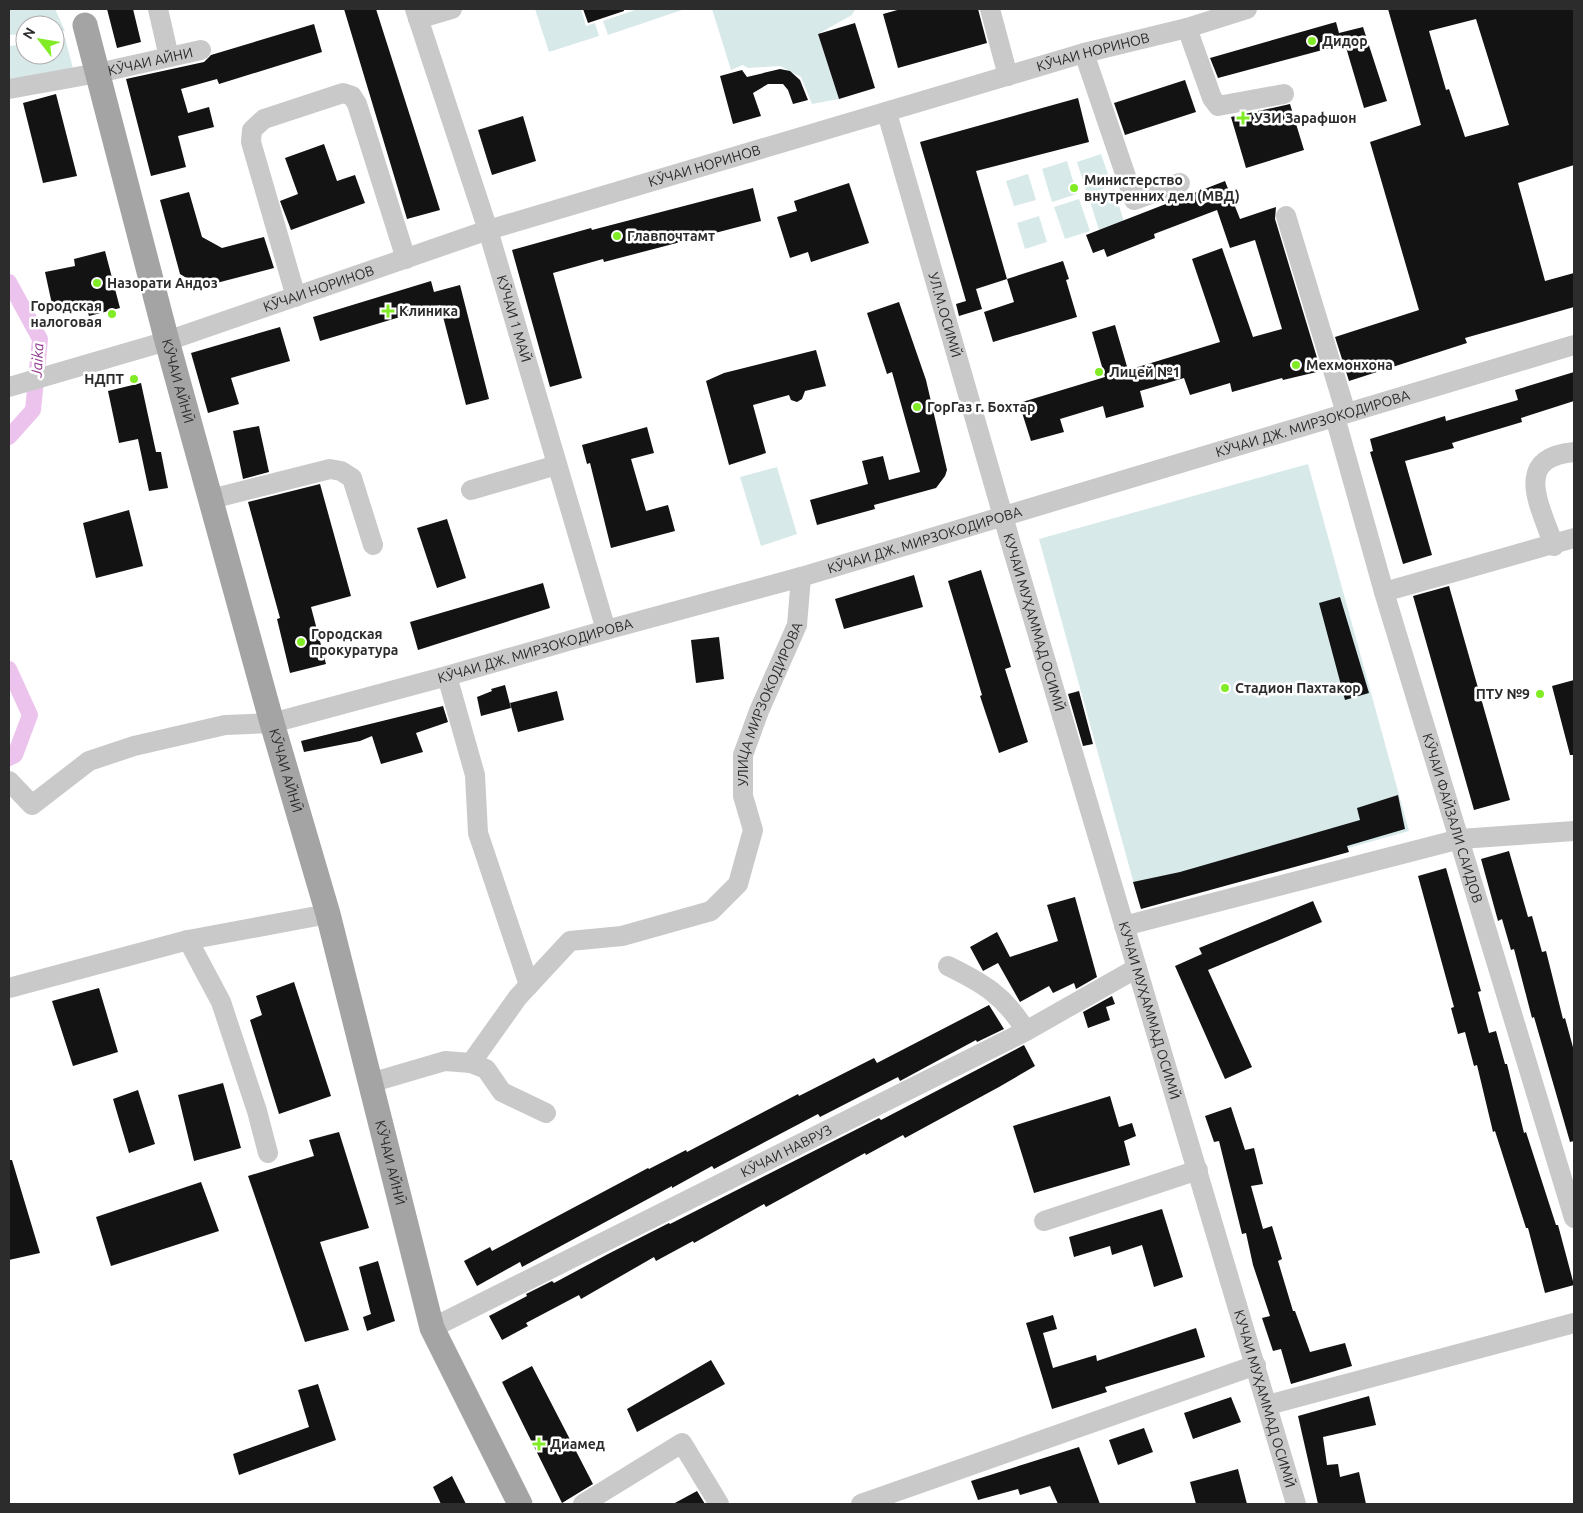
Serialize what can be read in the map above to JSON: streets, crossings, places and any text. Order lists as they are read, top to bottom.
{
  "streets": {
    "main road": ["КӮЧАИ АЙНӢ"],
    "street": [
      "КӮЧАИ НОРИНОВ",
      "КӮЧАИ АЙНИ",
      "УЛ.М.ОСИМЙ",
      "КӮЧАИ 1 МАЙ",
      "КӮЧАИ ДЖ. МИРЗОКОДИРОВА",
      "КУЧАИ МУҲАММАД ОСИМЙ",
      "УЛИЦА МИРЗОКОДИРОВА",
      "КӮЧАИ ФАЙЗАЛИ САИДОВ",
      "КӮЧАИ НАВРУЗ"
    ]
  },
  "crossings": [
    ["КӮЧАИ НОРИНОВ", "УЛ.М.ОСИМЙ"],
    ["КӮЧАИ НОРИНОВ", "КӮЧАИ 1 МАЙ"],
    ["КӮЧАИ НОРИНОВ", "КӮЧАИ АЙНӢ"],
    ["КӮЧАИ АЙНИ", "КӮЧАИ АЙНӢ"],
    ["УЛ.М.ОСИМЙ", "КӮЧАИ ДЖ. МИРЗОКОДИРОВА"],
    ["УЛ.М.ОСИМЙ", "КУЧАИ МУҲАММАД ОСИМЙ"],
    ["КӮЧАИ 1 МАЙ", "КӮЧАИ ДЖ. МИРЗОКОДИРОВА"],
    ["КӮЧАИ АЙНӢ", "КӮЧАИ ДЖ. МИРЗОКОДИРОВА"],
    ["КӮЧАИ АЙНӢ", "КӮЧАИ НАВРУЗ"],
    ["КӮЧАИ ДЖ. МИРЗОКОДИРОВА", "КУЧАИ МУҲАММАД ОСИМЙ"],
    ["КӮЧАИ ДЖ. МИРЗОКОДИРОВА", "УЛИЦА МИРЗОКОДИРОВА"],
    ["КӮЧАИ ДЖ. МИРЗОКОДИРОВА", "КӮЧАИ ФАЙЗАЛИ САИДОВ"],
    ["КУЧАИ МУҲАММАД ОСИМЙ", "КӮЧАИ НАВРУЗ"]
  ],
  "water": ["Jaika"],
  "places": {
    "other": [
      "Дидор",
      "Министерство внутренних дел (МВД)",
      "Главпочтамт",
      "Назорати Андоз",
      "Городская налоговая",
      "Мехмонхона",
      "Лицей №1",
      "НДПТ",
      "ГорГаз г. Бохтар",
      "Городская прокуратура",
      "Стадион Пахтакор",
      "ПТУ №9"
    ],
    "health": ["УЗИ Зарафшон", "Клиника", "Диамед"]
  },
  "north": "top left"
}
